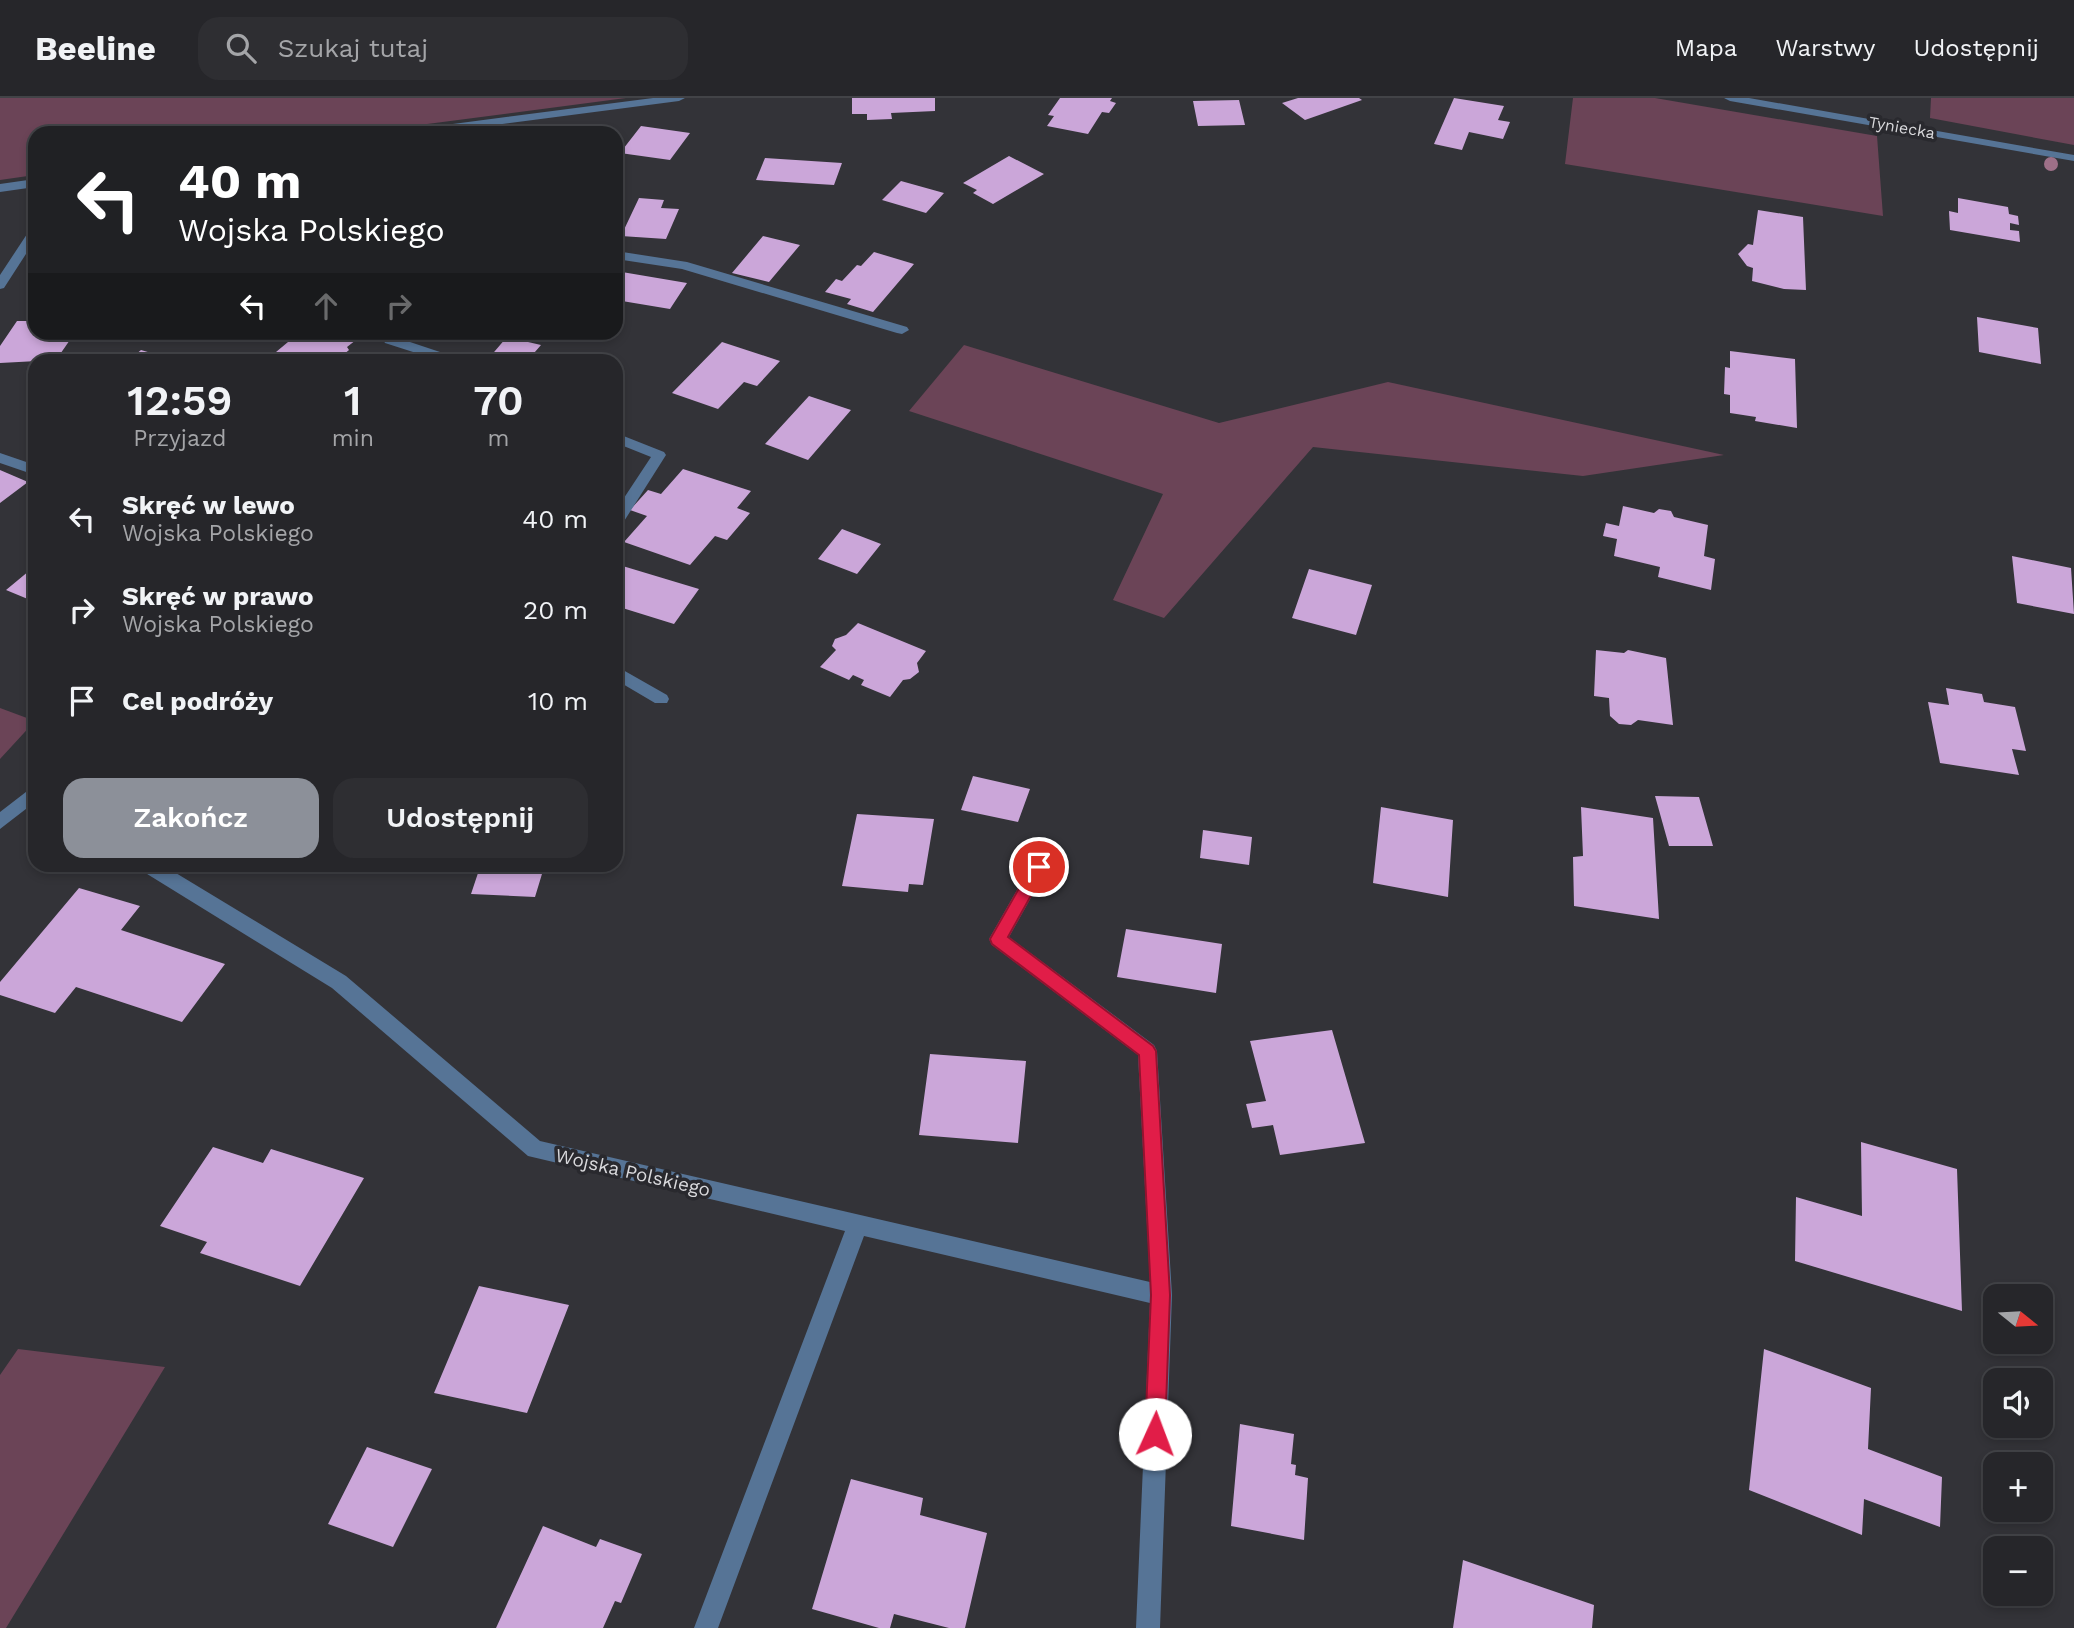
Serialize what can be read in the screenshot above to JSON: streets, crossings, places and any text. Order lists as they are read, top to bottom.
{
  "streets": {
    "street": ["Tyniecka", "Wojska Polskiego"]
  },
  "north": "right",
  "page": {
    "header": "Beeline",
    "search": "Szukaj tutaj",
    "nav": ["Mapa", "Warstwy", "Udostępnij"],
    "turn": ["40 m", "Wojska Polskiego"],
    "eta": [
      "12:59",
      "Przyjazd",
      "1",
      "min",
      "70",
      "m"
    ],
    "list": [
      {
        "name": "Skręć w lewo",
        "note": "Wojska Polskiego",
        "value": "40 m"
      },
      {
        "name": "Skręć w prawo",
        "note": "Wojska Polskiego",
        "value": "20 m"
      },
      {
        "name": "Cel podróży",
        "value": "10 m"
      }
    ],
    "buttons": ["Zakończ", "Udostępnij"],
    "map_buttons": ["+", "−"]
  }
}
